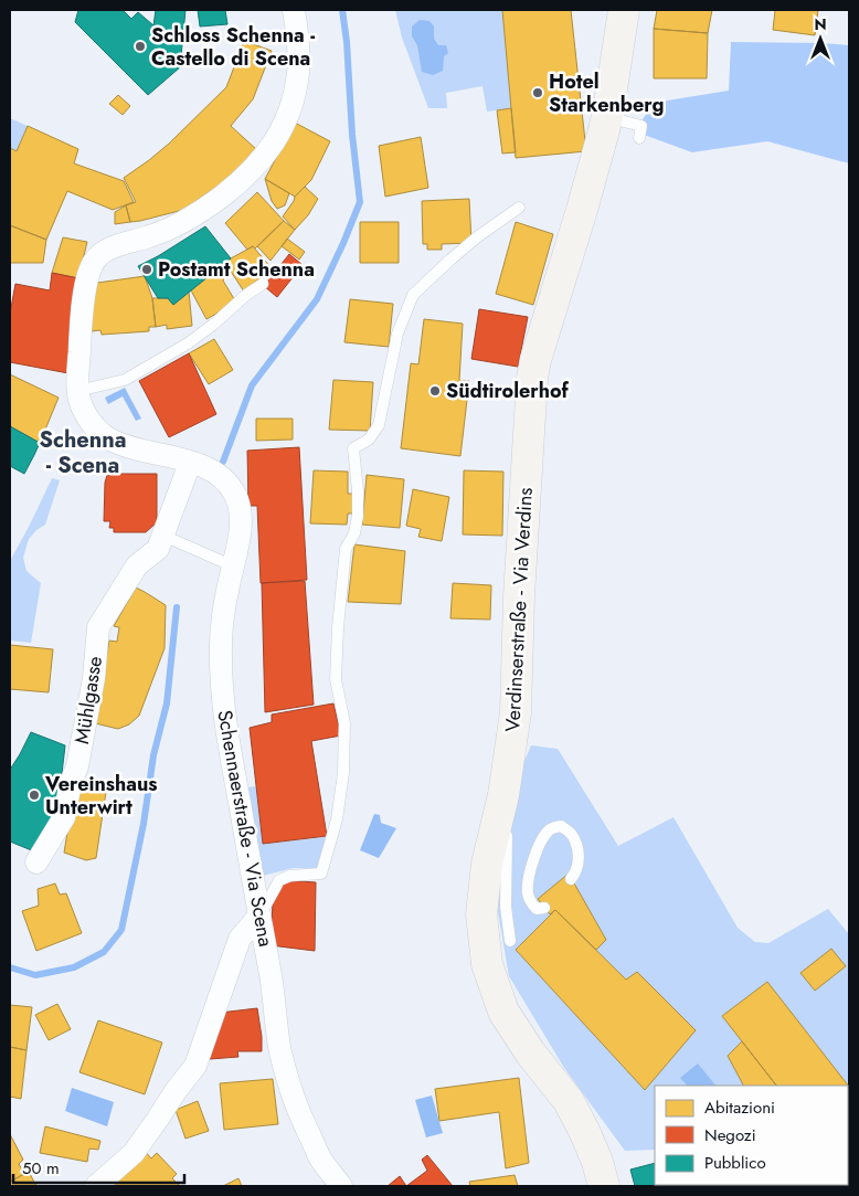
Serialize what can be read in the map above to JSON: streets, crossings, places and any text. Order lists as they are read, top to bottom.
{
  "streets": {
    "street": ["Verdinserstraße - Via Verdins", "Mühlgasse", "Schennaerstraße - Via Scena"]
  },
  "crossings": [
    ["Mühlgasse", "Schennaerstraße - Via Scena"]
  ],
  "districts": ["Schenna - Scena"],
  "places": [
    "Schloss Schenna - Castello di Scena",
    "Hotel Starkenberg",
    "Postamt Schenna",
    "Südtirolerhof",
    "Vereinshaus Unterwirt"
  ],
  "legend": ["Abitazioni", "Negozi", "Pubblico"],
  "scale_bar": "50 m",
  "north": "top"
}
